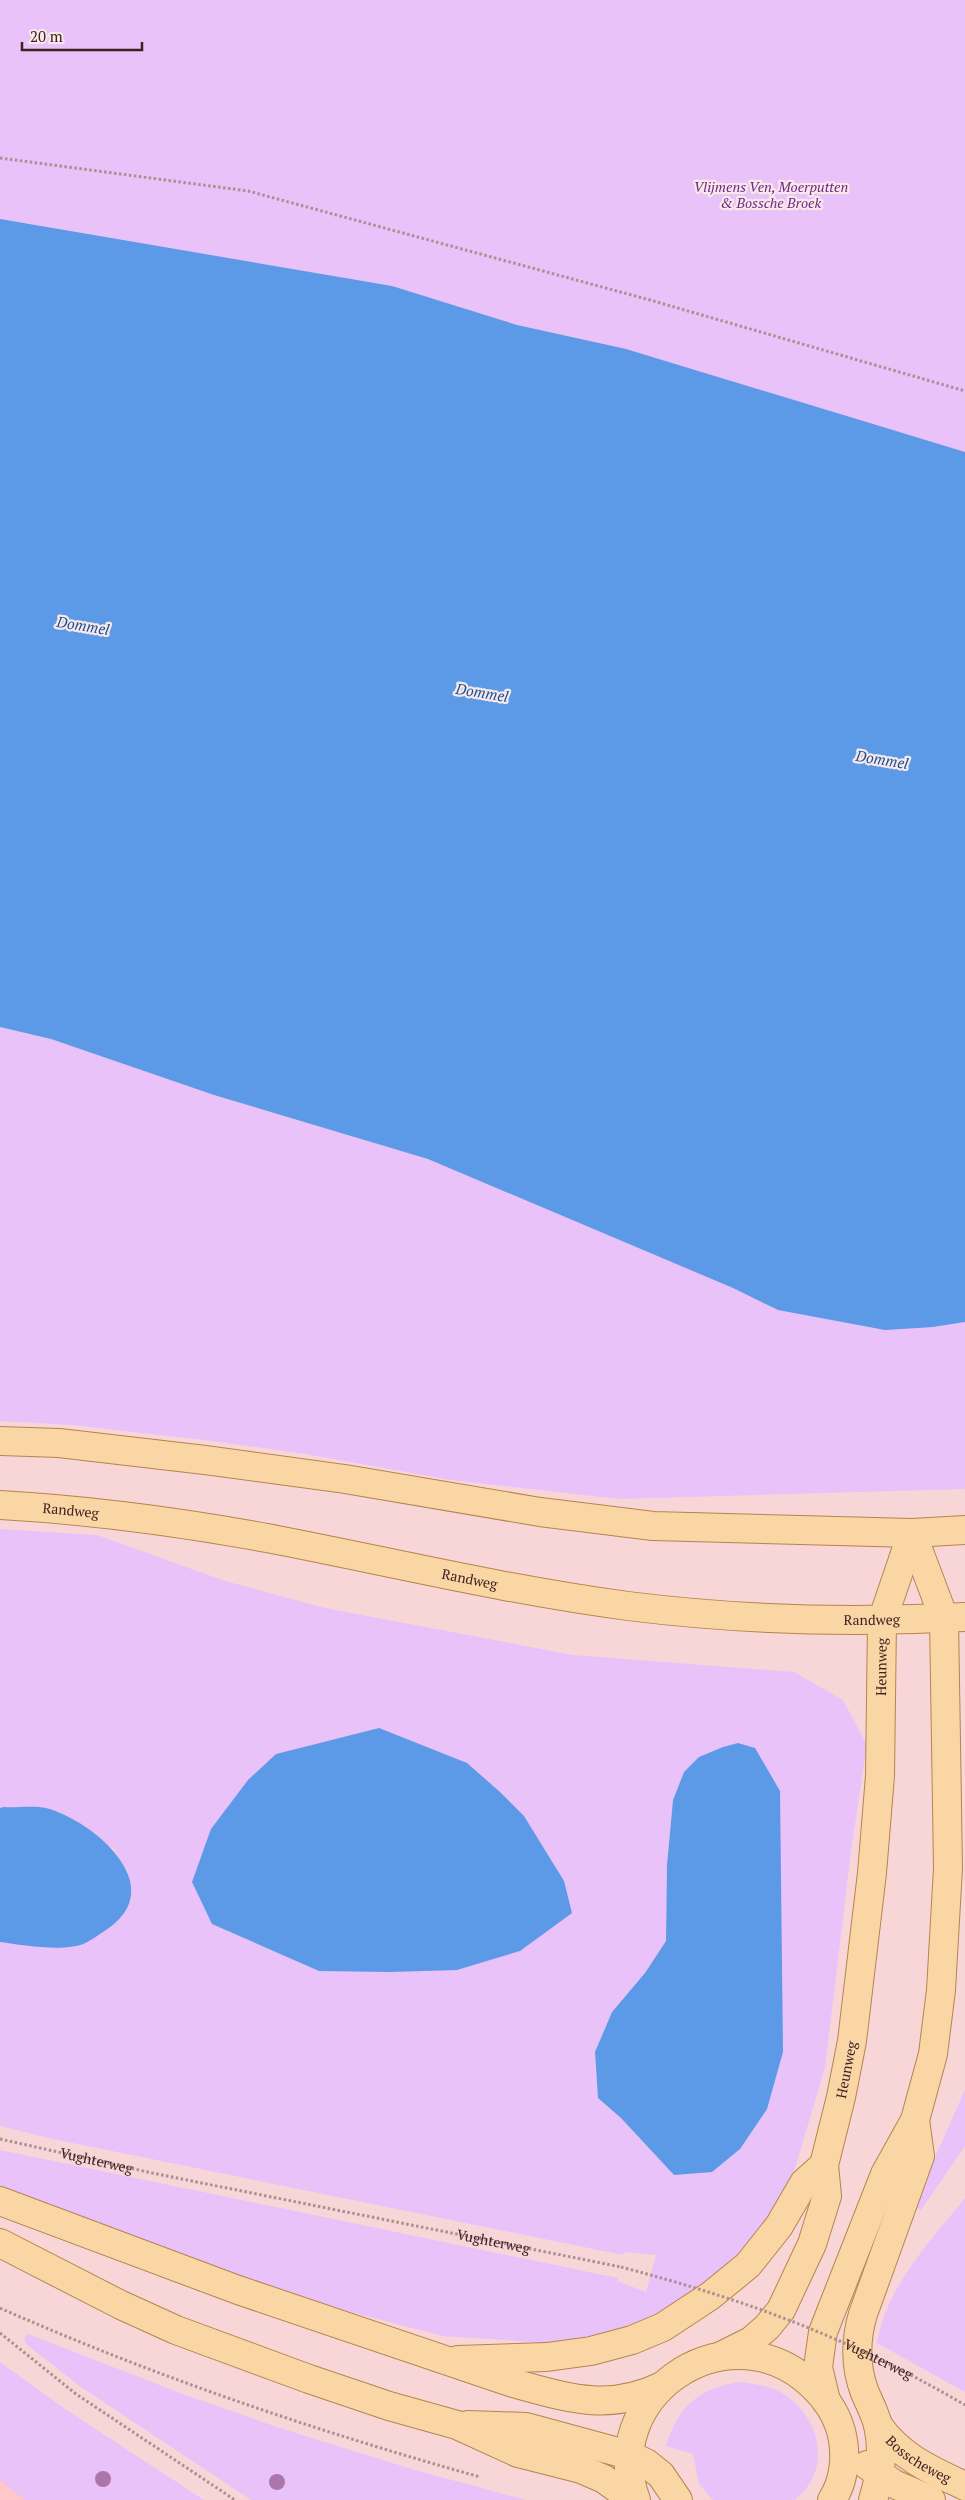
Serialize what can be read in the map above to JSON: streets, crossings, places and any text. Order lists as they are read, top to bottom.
{
  "streets": {
    "main road": ["Randweg", "Heunweg", "Bosscheweg"],
    "path": ["Vughterweg"]
  },
  "crossings": [
    ["Randweg", "Heunweg"]
  ],
  "water": ["Dommel"],
  "parks": ["Vlijmens Ven, Moerputten & Bossche Broek"],
  "scale_bar": "20 m"
}
